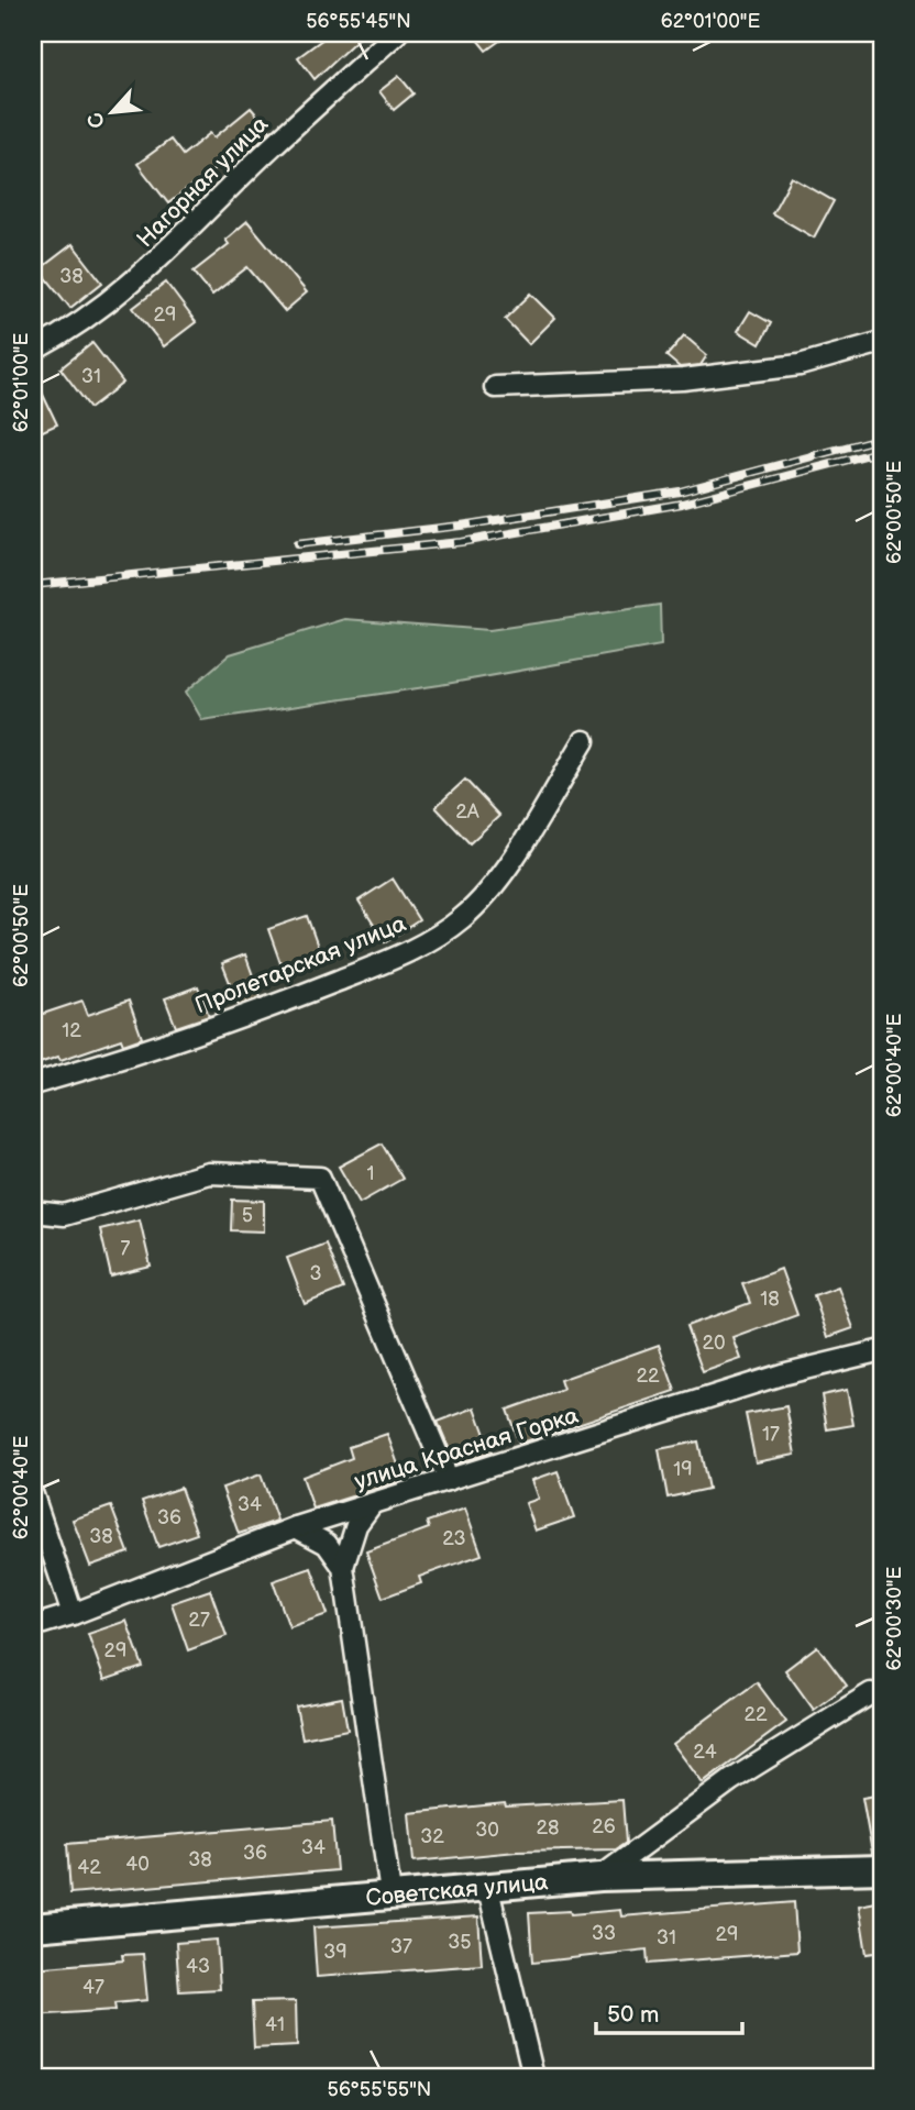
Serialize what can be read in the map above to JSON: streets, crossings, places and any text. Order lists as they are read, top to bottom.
{
  "streets": {
    "main road": ["Советская улица"],
    "street": ["Нагорная улица", "Пролетарская улица", "улица Красная Горка"]
  },
  "house_numbers": [
    "38",
    "29",
    "31",
    "2А",
    "12",
    "1",
    "5",
    "7",
    "3",
    "18",
    "20",
    "22",
    "17",
    "19",
    "34",
    "36",
    "38",
    "23",
    "27",
    "29",
    "22",
    "24",
    "26",
    "28",
    "30",
    "32",
    "34",
    "36",
    "38",
    "40",
    "42",
    "33",
    "29",
    "31",
    "35",
    "37",
    "39",
    "43",
    "47",
    "41"
  ],
  "scale_bar": "50 m",
  "north": "bottom left",
  "coordinates": [
    "56°55'45\"N",
    "62°01'00\"E",
    "62°00'50\"E",
    "62°00'40\"E",
    "62°00'30\"E",
    "56°55'55\"N"
  ]
}
